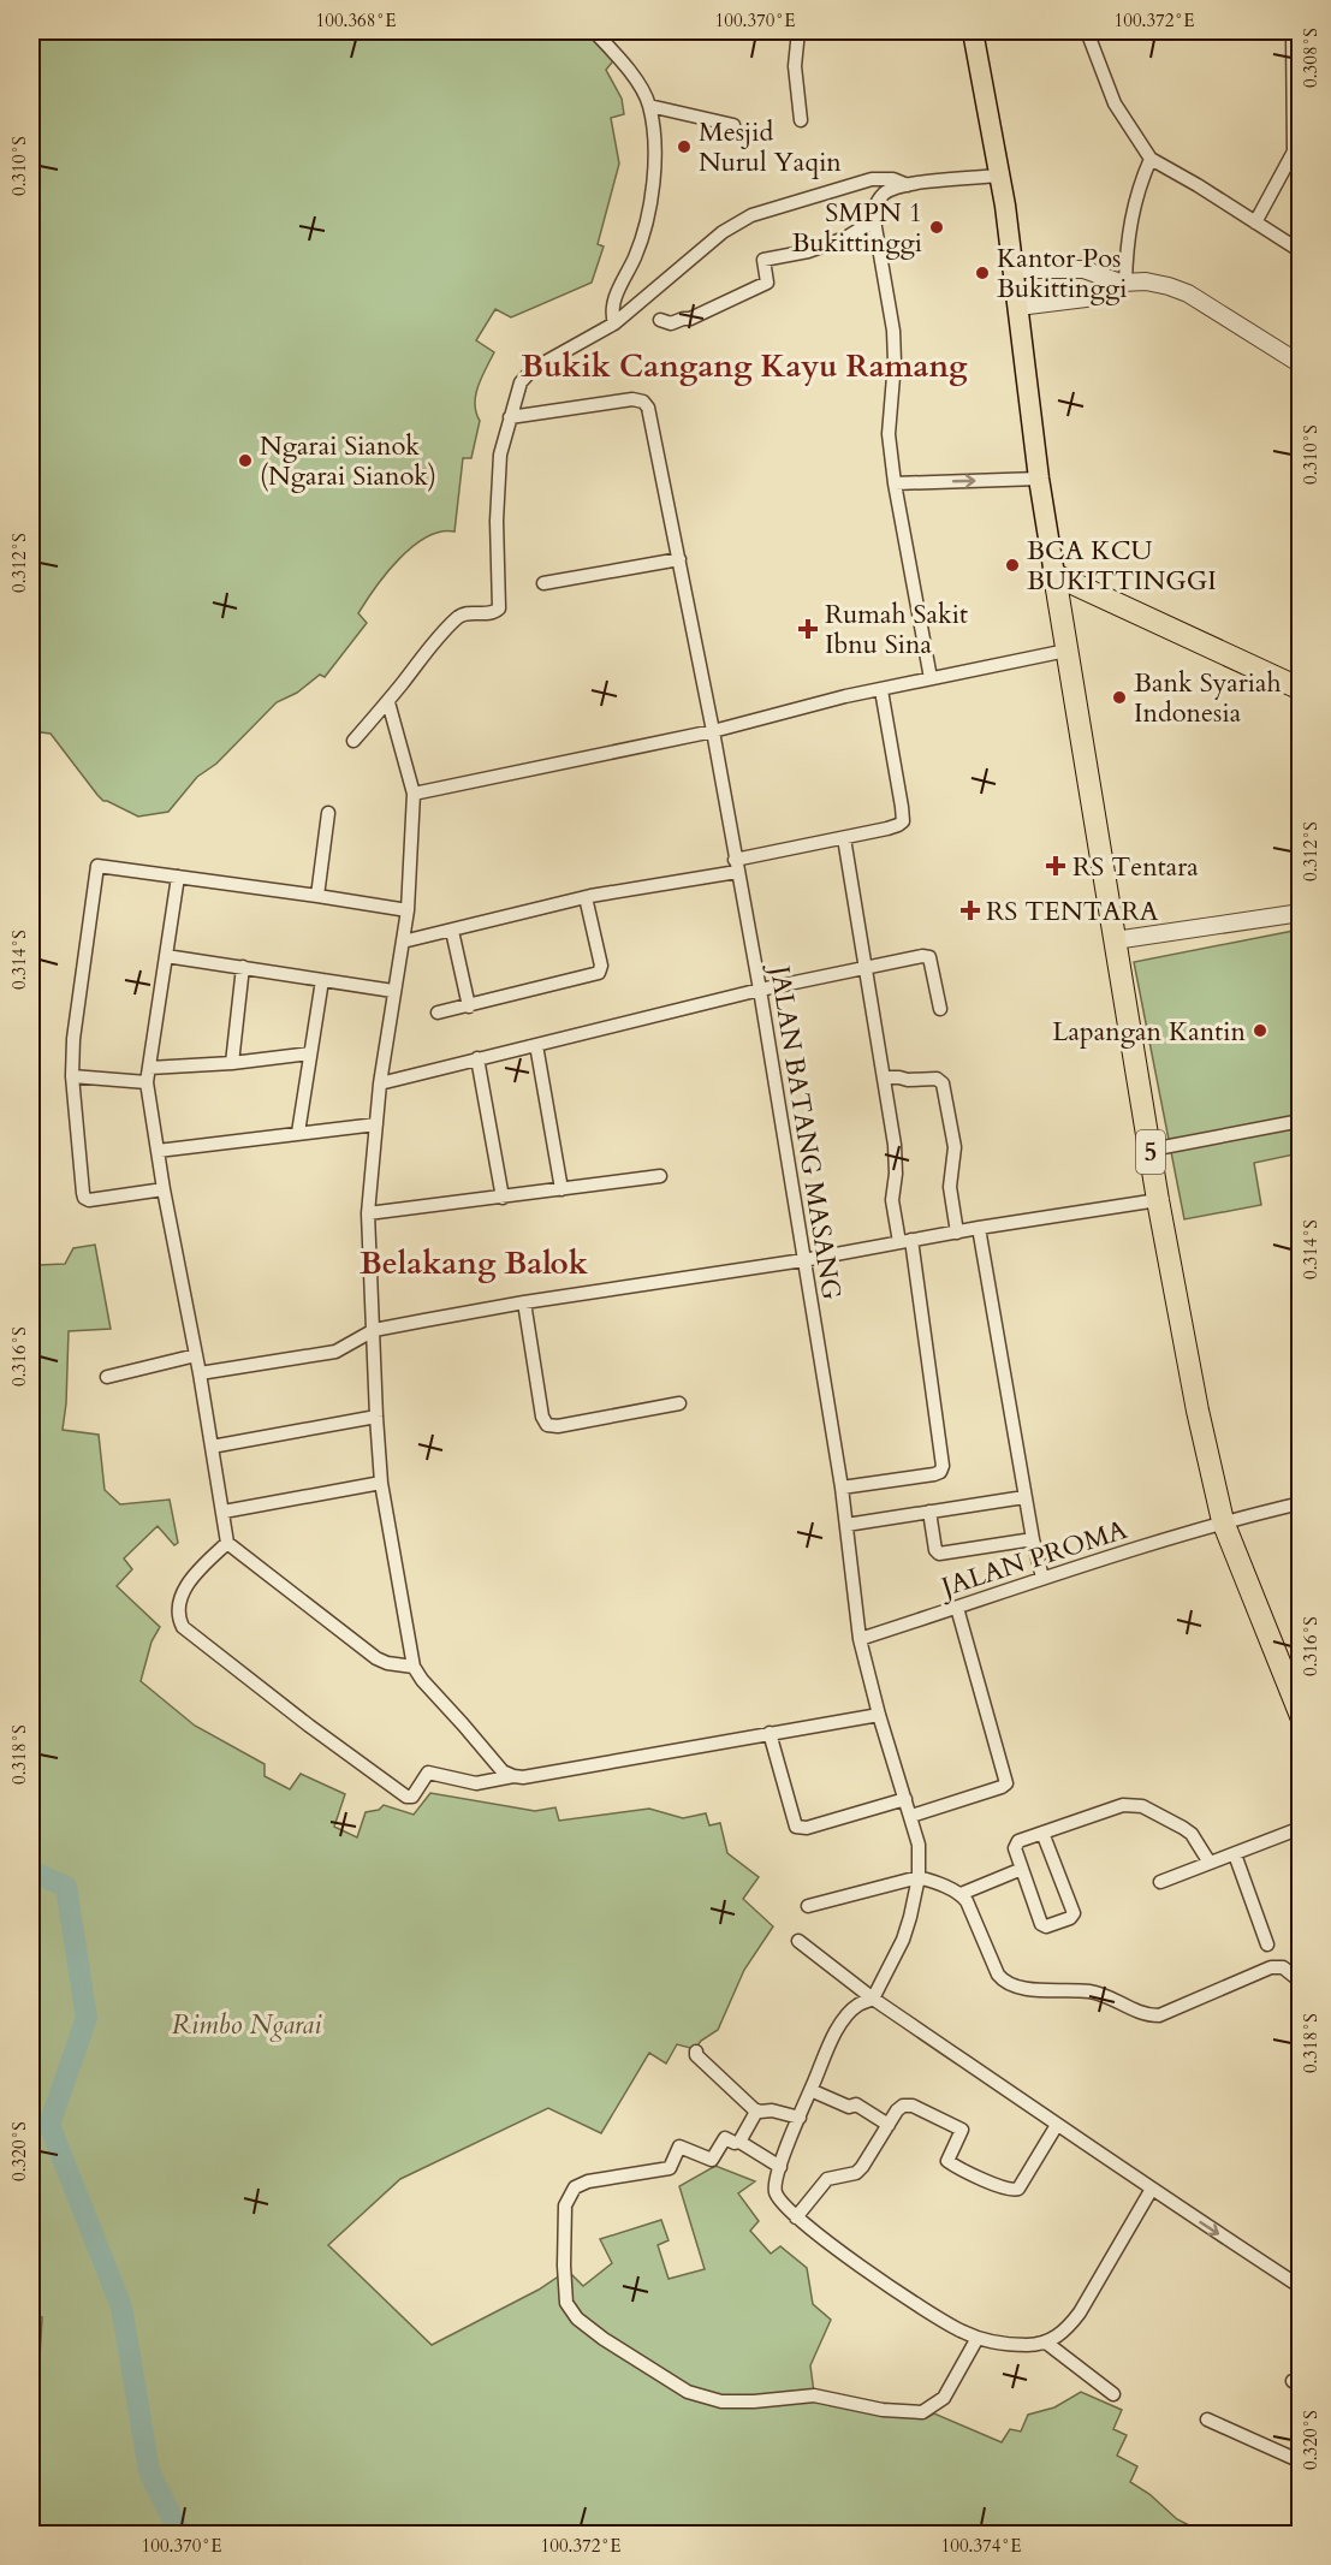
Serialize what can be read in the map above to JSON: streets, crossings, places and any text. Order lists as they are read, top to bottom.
{
  "streets": {
    "highway": ["5"],
    "street": ["JALAN BATANG MASANG", "JALAN PROMA"]
  },
  "crossings": [
    ["JALAN BATANG MASANG", "JALAN PROMA"],
    ["5", "JALAN PROMA"]
  ],
  "districts": ["Bukik Cangang Kayu Ramang", "Belakang Balok"],
  "parks": ["Rimbo Ngarai"],
  "places": {
    "other": [
      "Mesjid Nurul Yaqin",
      "SMPN 1 Bukittinggi",
      "Kantor Pos Bukittinggi",
      "Ngarai Sianok (Ngarai Sianok)",
      "BCA KCU BUKITTINGGI",
      "Bank Syariah Indonesia",
      "Lapangan Kantin"
    ],
    "health": ["Rumah Sakit Ibnu Sina", "RS Tentara", "RS TENTARA"]
  },
  "coordinates": [
    "100.368°E",
    "100.370°E",
    "100.372°E",
    "0.308°S",
    "0.310°S",
    "0.312°S",
    "0.314°S",
    "0.316°S",
    "0.318°S",
    "0.320°S",
    "100.374°E"
  ]
}
